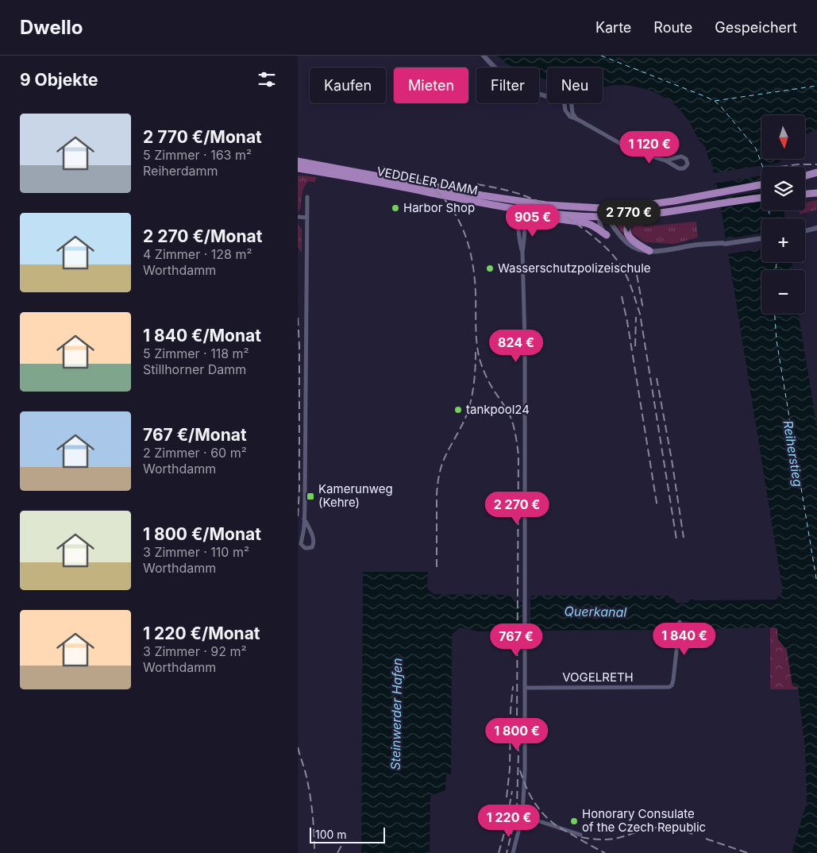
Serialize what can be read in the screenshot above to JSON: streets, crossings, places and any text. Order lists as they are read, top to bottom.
{
  "streets": {
    "main road": ["VEDDELER DAMM"],
    "street": ["VOGELRETH"]
  },
  "water": ["Reiherstieg", "Querkanal", "Steinwerder Hafen"],
  "places": {
    "other": [
      "Harbor Shop",
      "Wasserschutzpolizeischule",
      "tankpool24",
      "Honorary Consulate of the Czech Republic"
    ],
    "transit": ["Kamerunweg (Kehre)"]
  },
  "scale_bar": "100 m",
  "north": "bottom",
  "page": {
    "header": "Dwello",
    "nav": ["Karte", "Route", "Gespeichert"],
    "heading": "9 Objekte",
    "chip": [
      "Kaufen",
      "Mieten",
      "Filter",
      "Neu"
    ],
    "list": [
      {
        "name": "2 770 €/Monat",
        "note": "5 Zimmer · 163 m² · Reiherdamm"
      },
      {
        "name": "2 270 €/Monat",
        "note": "4 Zimmer · 128 m² · Worthdamm"
      },
      {
        "name": "1 840 €/Monat",
        "note": "5 Zimmer · 118 m² · Stillhorner Damm"
      },
      {
        "name": "767 €/Monat",
        "note": "2 Zimmer · 60 m² · Worthdamm"
      },
      {
        "name": "1 800 €/Monat",
        "note": "3 Zimmer · 110 m² · Worthdamm"
      },
      {
        "name": "1 220 €/Monat",
        "note": "3 Zimmer · 92 m² · Worthdamm"
      }
    ],
    "map_buttons": ["+", "−"],
    "price": [
      "1 120 €",
      "2 770 €",
      "905 €",
      "824 €",
      "2 270 €",
      "1 840 €",
      "767 €",
      "1 800 €",
      "1 220 €"
    ],
    "scale": "100 m"
  }
}
